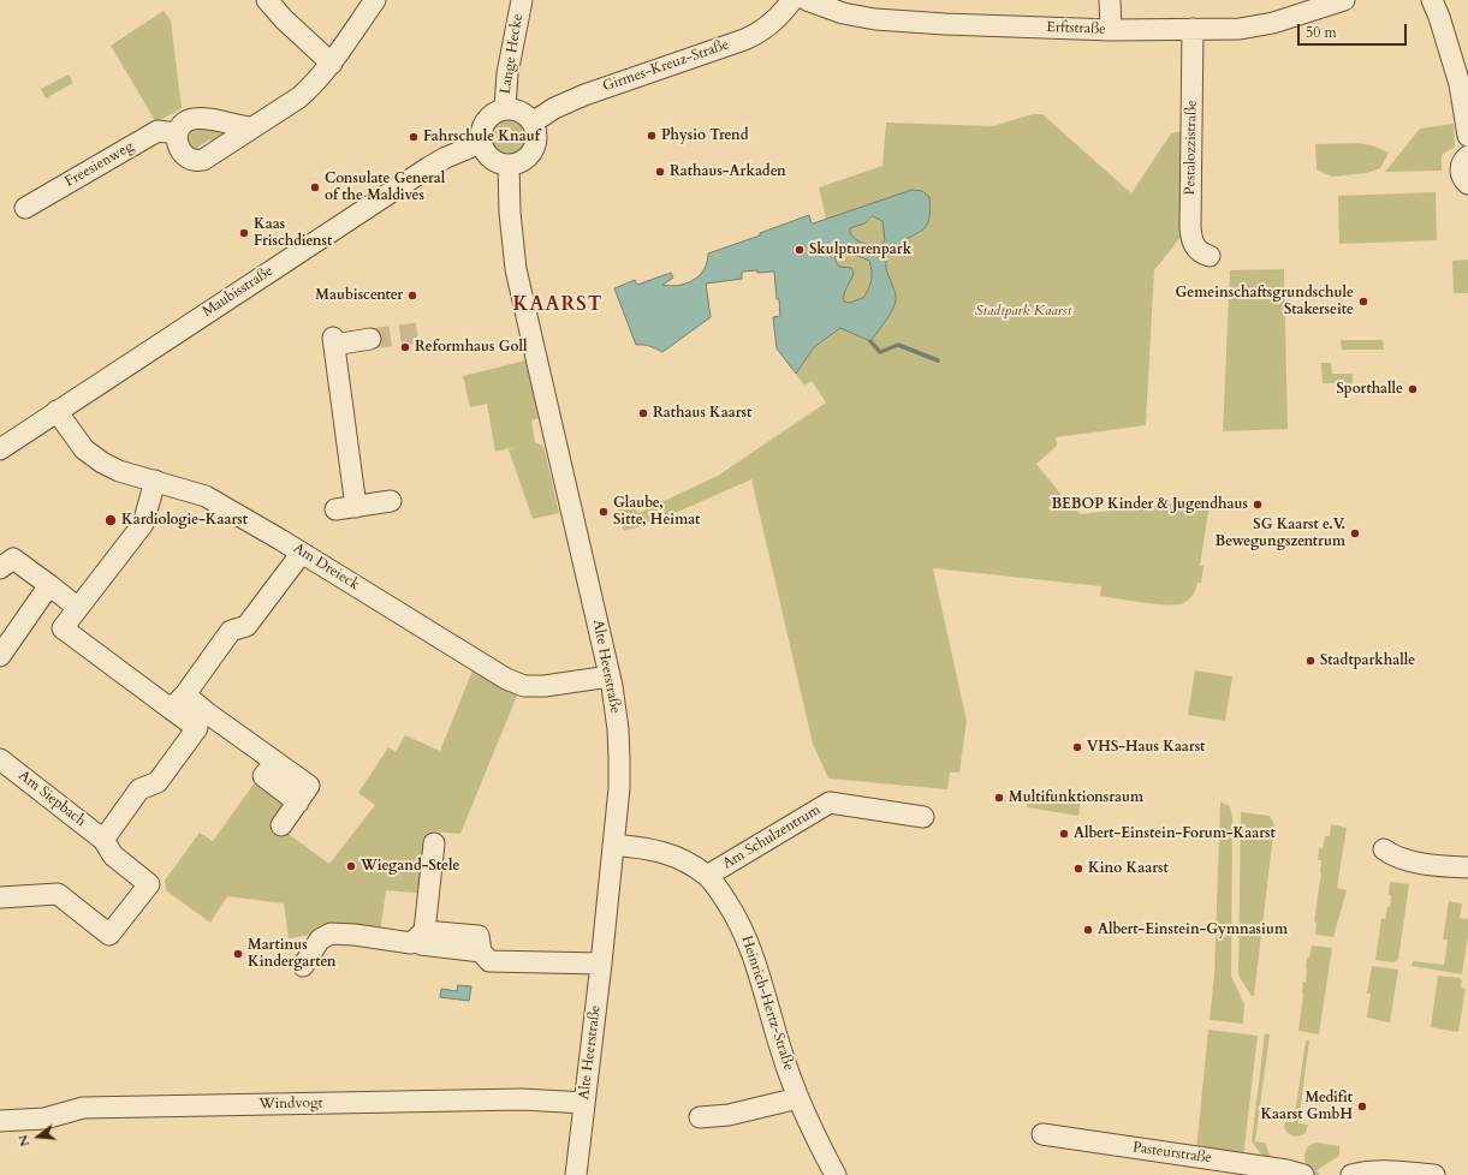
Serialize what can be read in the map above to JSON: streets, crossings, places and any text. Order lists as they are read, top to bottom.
{
  "streets": {
    "street": [
      "Erftstraße",
      "Lange Hecke",
      "Girmes-Kreuz-Straße",
      "Pestalozzistraße",
      "Freesienweg",
      "Maubisstraße",
      "Am Dreieck",
      "Alte Heerstraße",
      "Am Siepbach",
      "Am Schulzentrum",
      "Heinrich-Hertz-Straße",
      "Windvogt",
      "Pasteurstraße"
    ]
  },
  "crossings": [
    ["Erftstraße", "Pestalozzistraße"],
    ["Lange Hecke", "Girmes-Kreuz-Straße"],
    ["Lange Hecke", "Maubisstraße"],
    ["Lange Hecke", "Alte Heerstraße"],
    ["Girmes-Kreuz-Straße", "Maubisstraße"],
    ["Girmes-Kreuz-Straße", "Alte Heerstraße"],
    ["Maubisstraße", "Am Dreieck"],
    ["Maubisstraße", "Alte Heerstraße"],
    ["Am Dreieck", "Alte Heerstraße"],
    ["Alte Heerstraße", "Heinrich-Hertz-Straße"],
    ["Alte Heerstraße", "Windvogt"],
    ["Am Schulzentrum", "Heinrich-Hertz-Straße"]
  ],
  "districts": ["KAARST"],
  "parks": ["Stadtpark Kaarst"],
  "places": [
    "Physio Trend",
    "Fahrschule Knauf",
    "Rathaus-Arkaden",
    "Consulate General of the Maldives",
    "Kaas Frischdienst",
    "Skulpturenpark",
    "Maubiscenter",
    "Gemeinschaftsgrundschule Stakerseite",
    "Reformhaus Goll",
    "Sporthalle",
    "Rathaus Kaarst",
    "BEBOP Kinder & Jugendhaus",
    "Glaube, Sitte, Heimat",
    "Kardiologie-Kaarst",
    "SG Kaarst e.V. Bewegungszentrum",
    "Stadtparkhalle",
    "VHS-Haus Kaarst",
    "Multifunktionsraum",
    "Albert-Einstein-Forum-Kaarst",
    "Wiegand-Stele",
    "Kino Kaarst",
    "Albert-Einstein-Gymnasium",
    "Martinus Kindergarten",
    "Medifit Kaarst GmbH"
  ],
  "scale_bar": "50 m",
  "north": "left"
}
